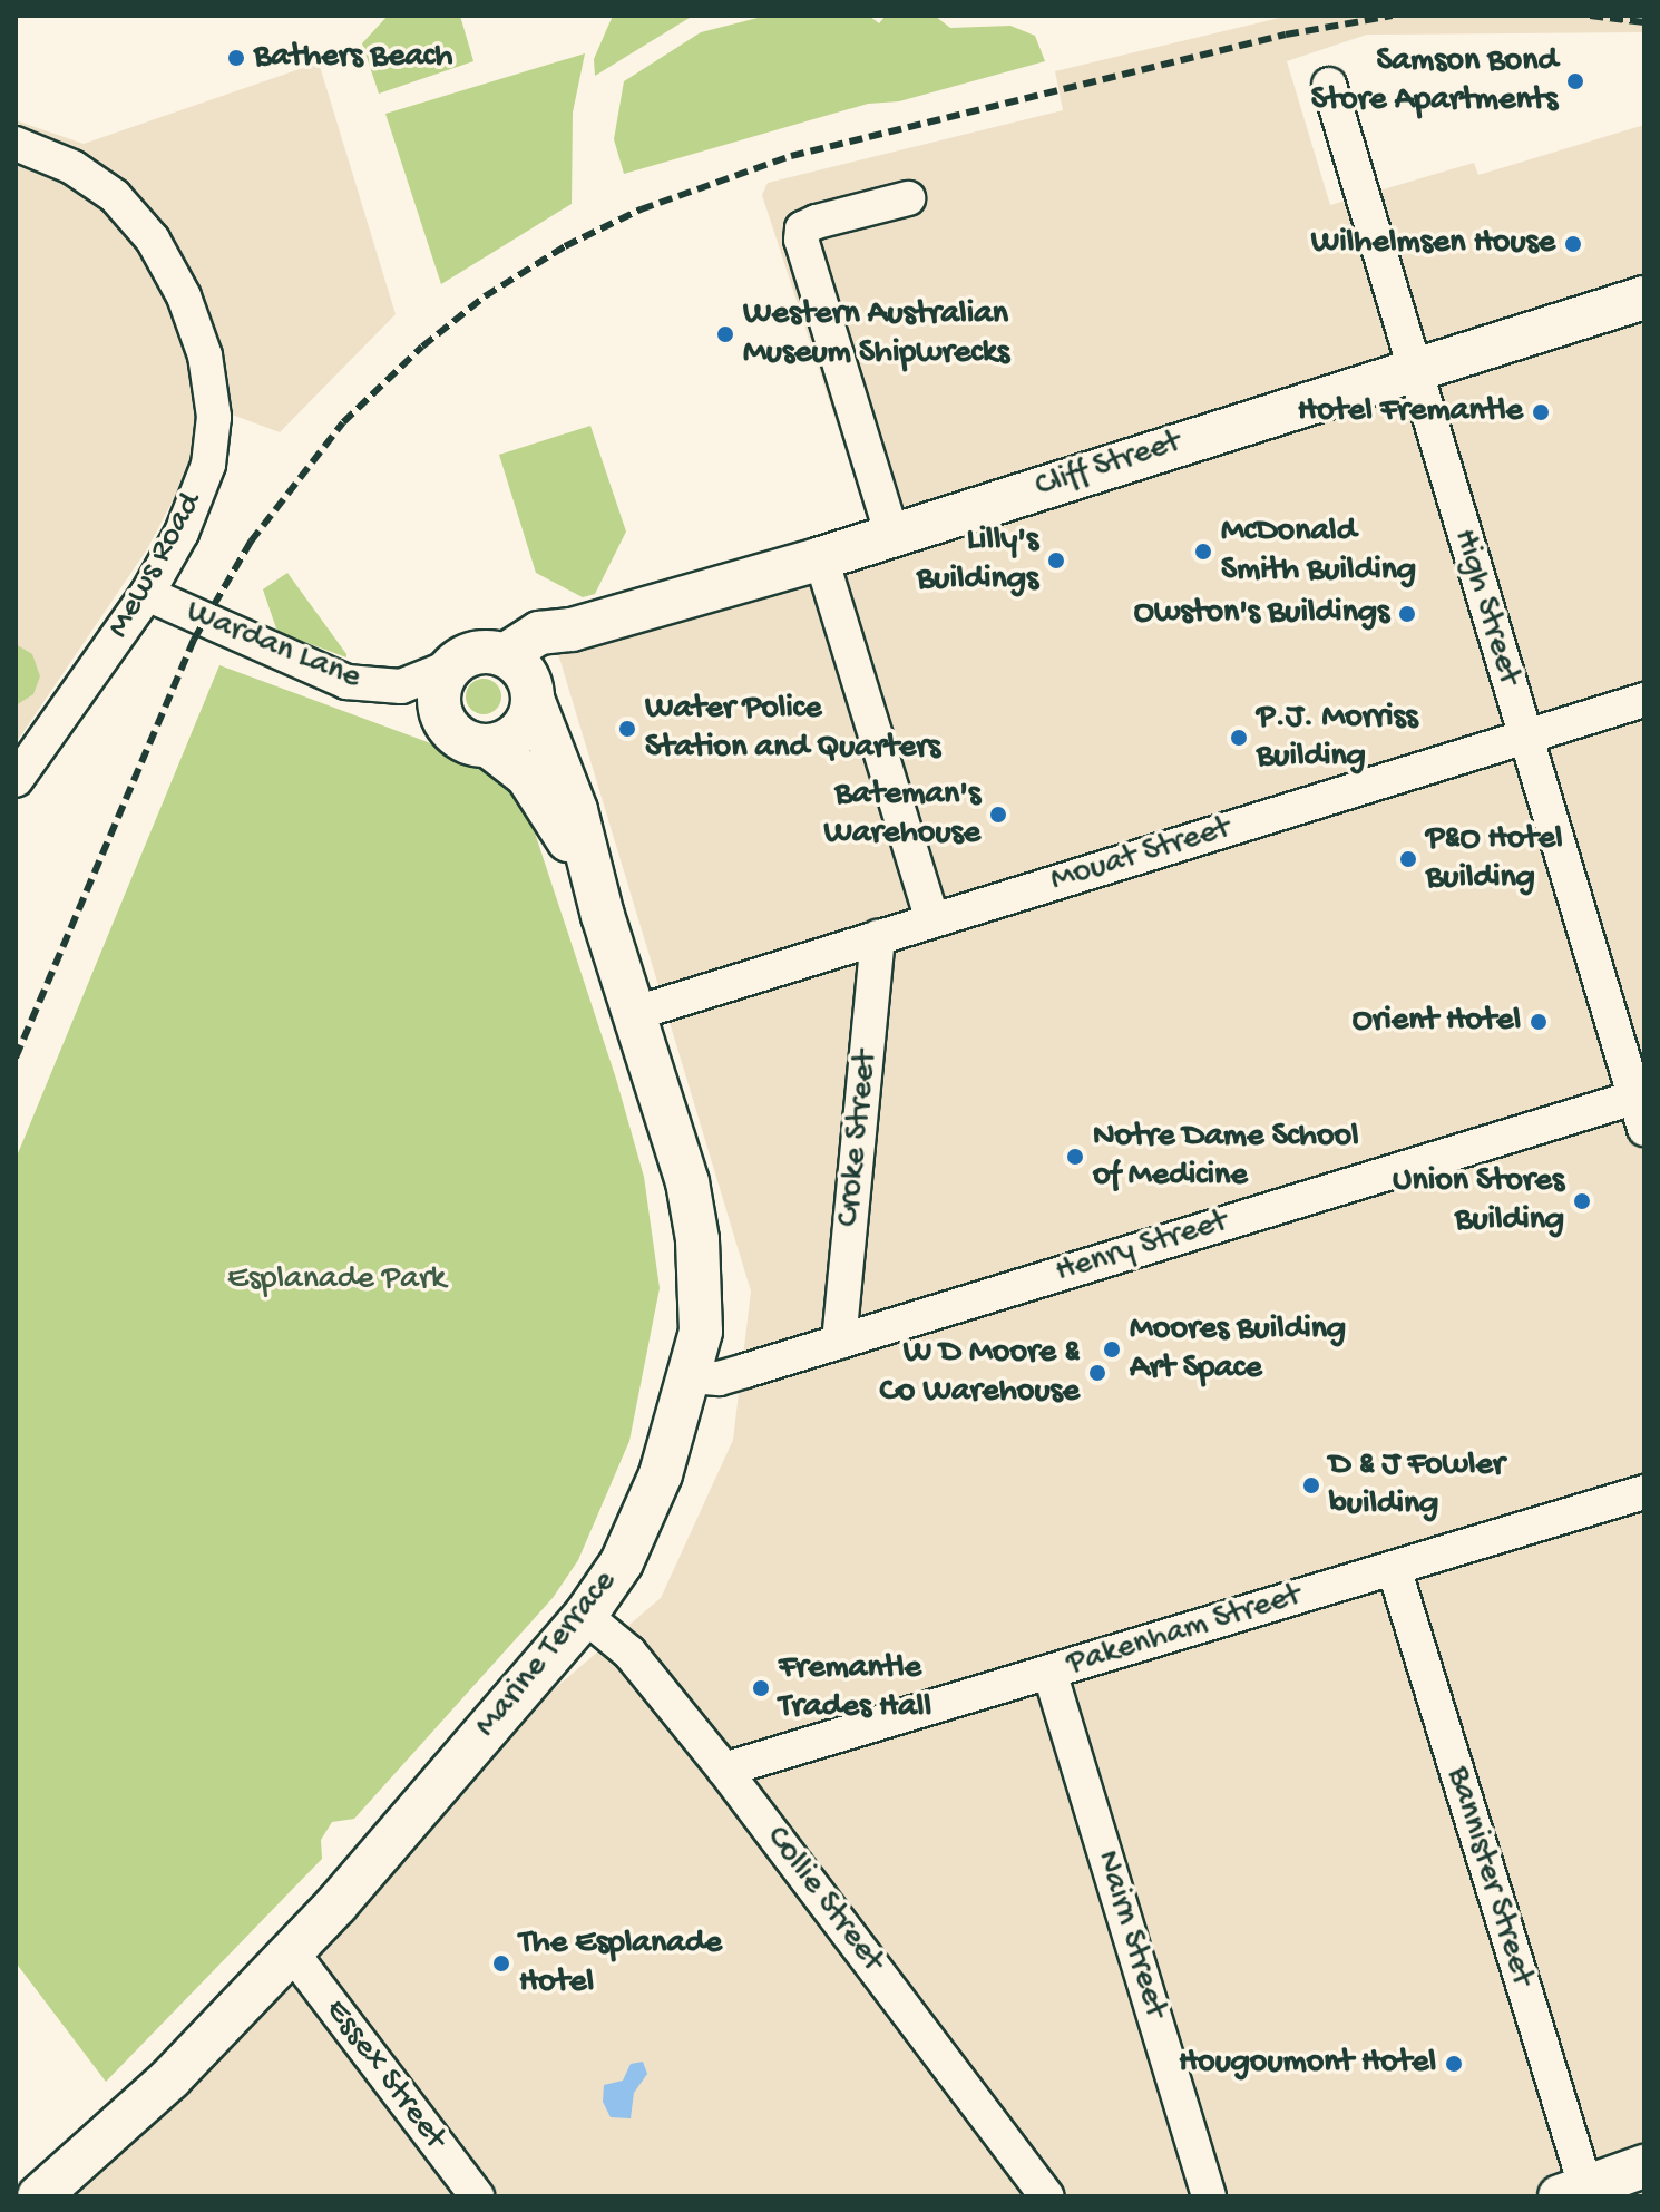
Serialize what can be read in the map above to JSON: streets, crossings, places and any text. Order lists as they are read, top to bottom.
{
  "streets": {
    "street": [
      "Cliff Street",
      "Mews Road",
      "High Street",
      "Wardan Lane",
      "Mouat Street",
      "Croke Street",
      "Henry Street",
      "Pakenham Street",
      "Marine Terrace",
      "Bannister Street",
      "Collie Street",
      "Nairn Street",
      "Essex Street"
    ]
  },
  "crossings": [
    ["Cliff Street", "High Street"],
    ["Cliff Street", "Wardan Lane"],
    ["Cliff Street", "Marine Terrace"],
    ["Mews Road", "Wardan Lane"],
    ["High Street", "Mouat Street"],
    ["High Street", "Henry Street"],
    ["Wardan Lane", "Marine Terrace"],
    ["Mouat Street", "Croke Street"],
    ["Mouat Street", "Marine Terrace"],
    ["Croke Street", "Henry Street"],
    ["Henry Street", "Marine Terrace"],
    ["Pakenham Street", "Bannister Street"],
    ["Pakenham Street", "Collie Street"],
    ["Pakenham Street", "Nairn Street"],
    ["Marine Terrace", "Collie Street"],
    ["Marine Terrace", "Essex Street"]
  ],
  "parks": ["Esplanade Park"],
  "places": [
    "Bathers Beach",
    "Samson Bond Store Apartments",
    "Wilhelmsen House",
    "Western Australian Museum Shipwrecks",
    "Hotel Fremantle",
    "McDonald Smith Building",
    "Lilly's Buildings",
    "Owston's Buildings",
    "Water Police Station and Quarters",
    "P.J. Morriss Building",
    "Bateman's Warehouse",
    "P&O Hotel Building",
    "Orient Hotel",
    "Notre Dame School of Medicine",
    "Union Stores Building",
    "Moores Building Art Space",
    "W D Moore & Co Warehouse",
    "D & J Fowler building",
    "Fremantle Trades Hall",
    "The Esplanade Hotel",
    "Hougoumont Hotel"
  ]
}
